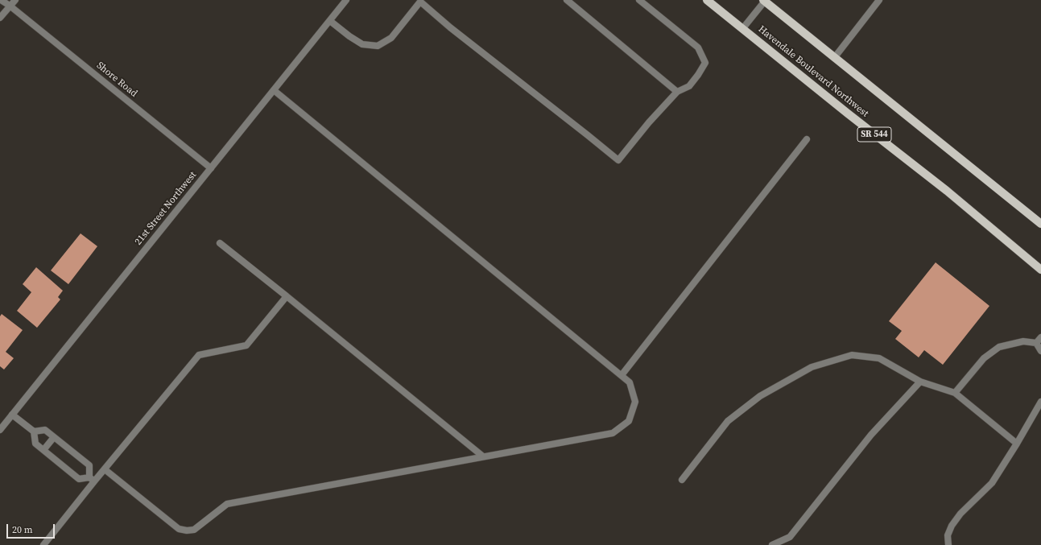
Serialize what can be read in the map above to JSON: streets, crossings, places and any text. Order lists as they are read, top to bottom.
{
  "streets": {
    "main road": ["Havendale Boulevard Northwest", "SR 544"],
    "street": ["Shore Road", "21st Street Northwest"]
  },
  "crossings": [
    ["Shore Road", "21st Street Northwest"]
  ],
  "scale_bar": "20 m"
}
